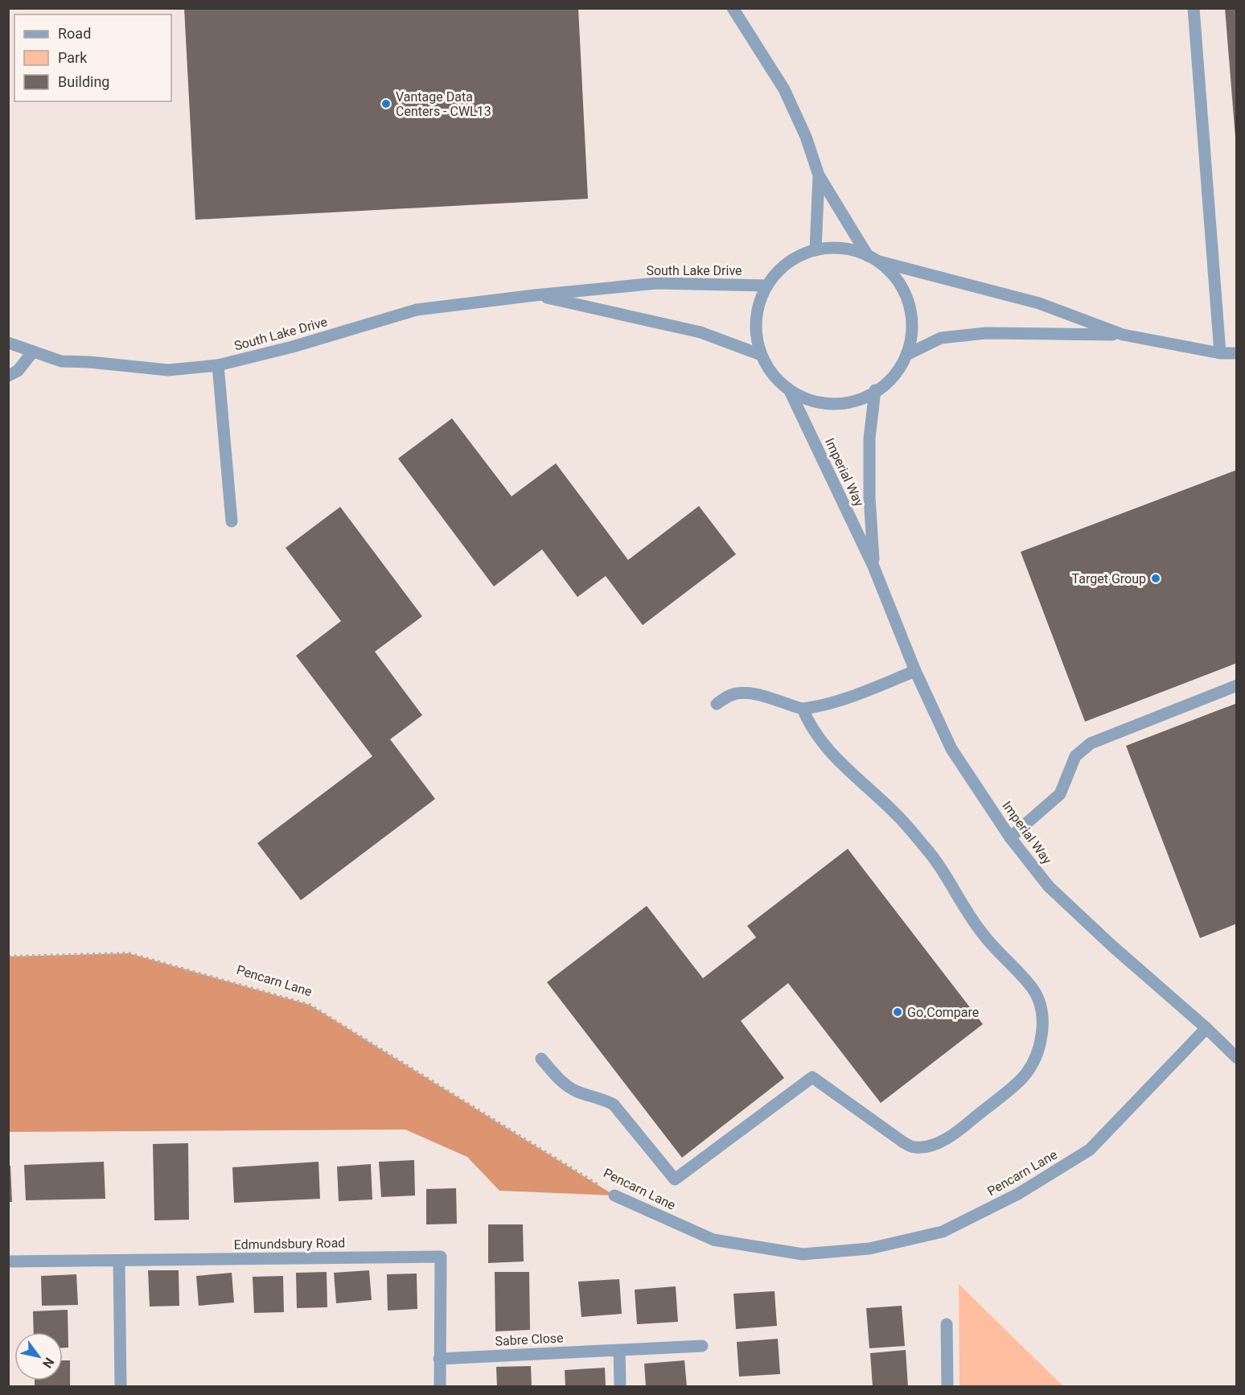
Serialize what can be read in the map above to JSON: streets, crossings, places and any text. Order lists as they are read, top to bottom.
{
  "streets": {
    "street": [
      "South Lake Drive",
      "Imperial Way",
      "Pencarn Lane",
      "Edmundsbury Road",
      "Sabre Close"
    ]
  },
  "crossings": [
    ["South Lake Drive", "Imperial Way"],
    ["Imperial Way", "Pencarn Lane"],
    ["Edmundsbury Road", "Sabre Close"]
  ],
  "places": ["Vantage Data Centers - CWL13", "Target Group", "Go.Compare"],
  "legend": ["Road", "Park", "Building"],
  "north": "bottom right"
}
